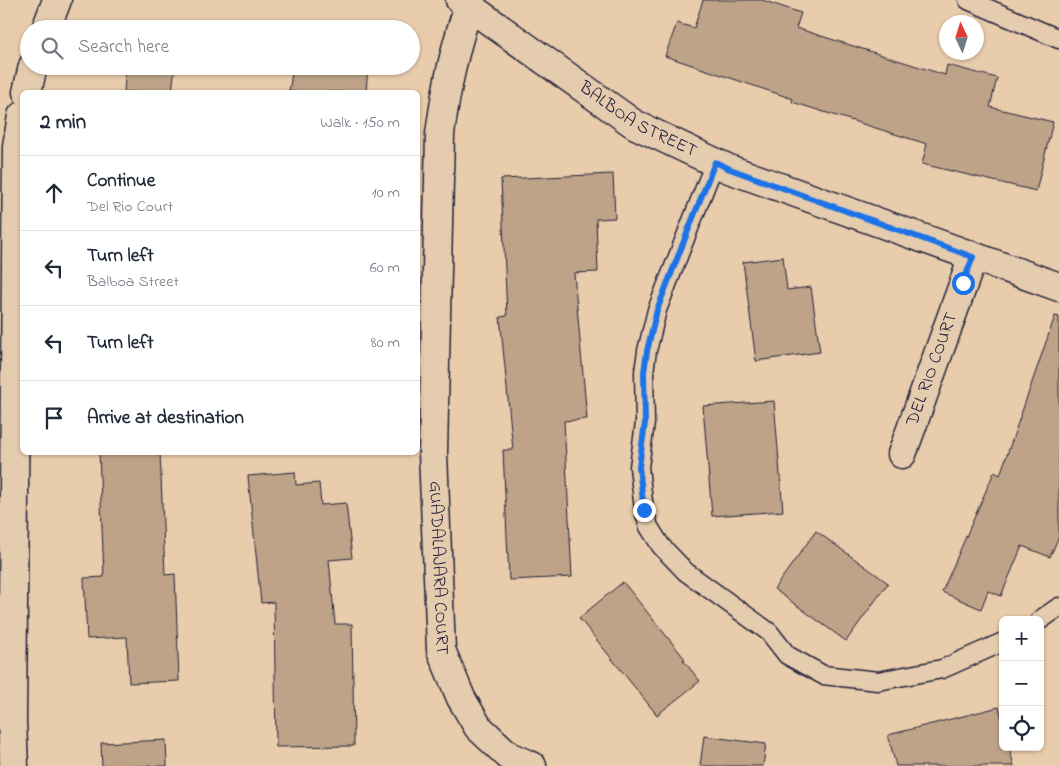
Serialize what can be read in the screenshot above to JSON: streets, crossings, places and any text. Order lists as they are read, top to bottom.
{
  "streets": {
    "street": ["BALBOA STREET", "DEL RIO COURT", "GUADALAJARA COURT"]
  },
  "crossings": [
    ["BALBOA STREET", "DEL RIO COURT"],
    ["BALBOA STREET", "GUADALAJARA COURT"]
  ],
  "north": "top",
  "page": {
    "search": "Search here",
    "heading": ["2 min", "Walk · 150 m"],
    "list": [
      ["Continue", "Del Rio Court", "10 m"],
      ["Turn left", "Balboa Street", "60 m"],
      ["Turn left", "80 m"],
      "Arrive at destination"
    ],
    "map_buttons": ["+", "−"]
  }
}
